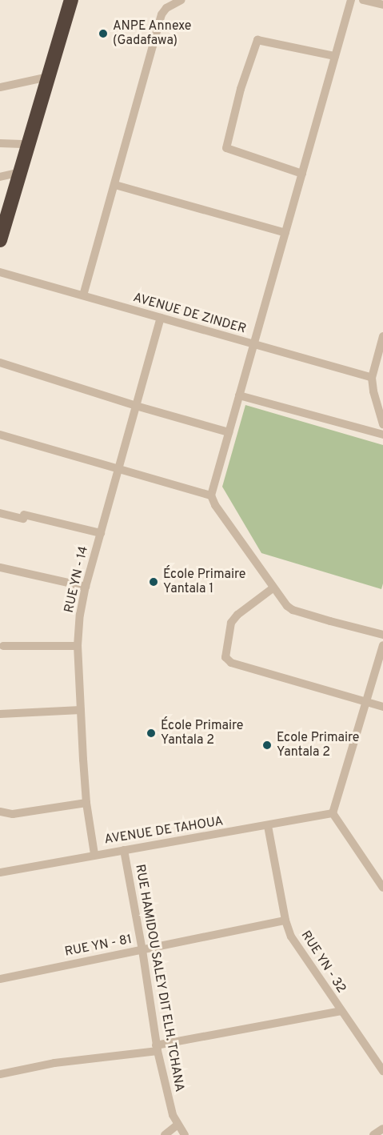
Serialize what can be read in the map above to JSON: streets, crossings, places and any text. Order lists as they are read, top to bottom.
{
  "streets": {
    "street": [
      "AVENUE DE ZINDER",
      "RUE YN - 14",
      "AVENUE DE TAHOUA",
      "RUE YN - 81",
      "RUE YN - 32",
      "RUE HAMIDOU SALEY DIT ELH. TCHANA"
    ]
  },
  "crossings": [
    ["AVENUE DE ZINDER", "RUE YN - 14"],
    ["RUE YN - 14", "AVENUE DE TAHOUA"],
    ["AVENUE DE TAHOUA", "RUE YN - 32"],
    ["AVENUE DE TAHOUA", "RUE HAMIDOU SALEY DIT ELH. TCHANA"],
    ["RUE YN - 81", "RUE YN - 32"],
    ["RUE YN - 81", "RUE HAMIDOU SALEY DIT ELH. TCHANA"]
  ],
  "places": [
    "ANPE Annexe (Gadafawa)",
    "École Primaire Yantala 1",
    "École Primaire Yantala 2",
    "Ecole Primaire Yantala 2"
  ]
}
